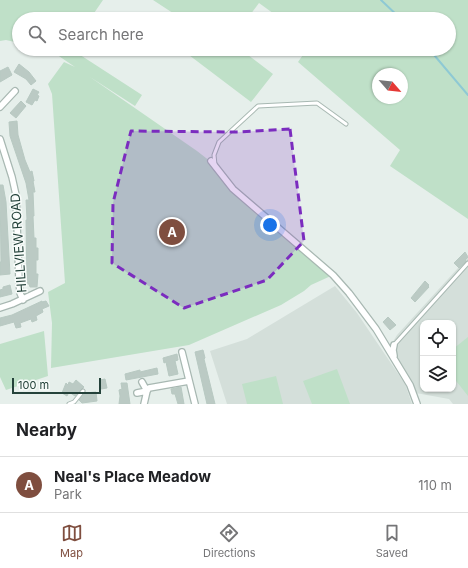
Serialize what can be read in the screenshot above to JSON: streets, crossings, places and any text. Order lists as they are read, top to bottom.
{
  "streets": {
    "street": ["HILLVIEW ROAD"]
  },
  "scale_bar": "100 m",
  "north": "bottom right",
  "page": {
    "search": "Search here",
    "pins": "A",
    "scale": "100 m",
    "heading": "Nearby",
    "list": [
      {
        "mark": "A",
        "name": "Neal's Place Meadow",
        "note": "Park",
        "value": "110 m"
      }
    ],
    "nav": ["Map", "Directions", "Saved"]
  }
}
